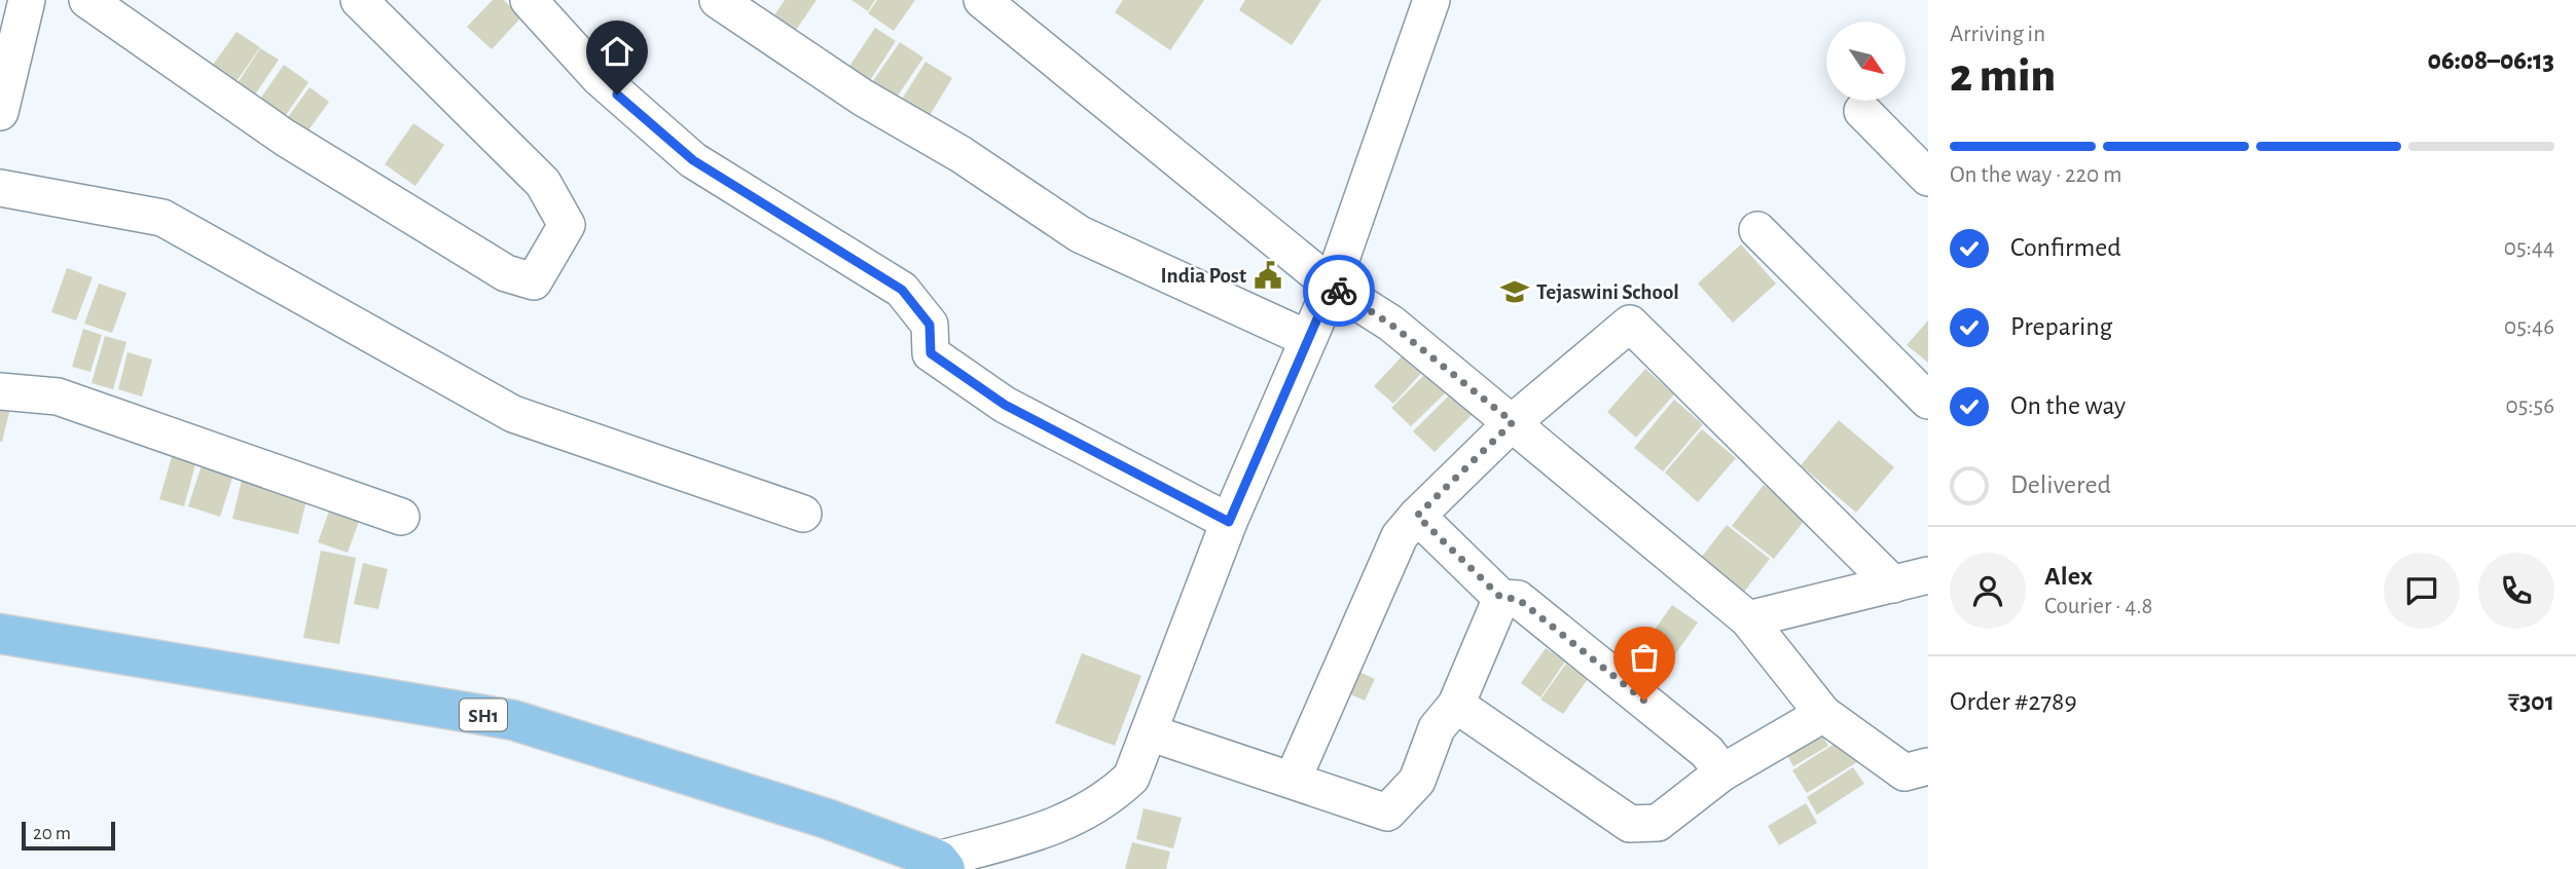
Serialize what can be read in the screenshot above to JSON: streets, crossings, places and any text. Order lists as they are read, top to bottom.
{
  "streets": {
    "main road": ["SH1"]
  },
  "places": {
    "public building": ["India Post"],
    "school or university": ["Tejaswini School"]
  },
  "scale_bar": "20 m",
  "north": "bottom right",
  "page": {
    "heading": ["2 min", "Arriving in", "06:08–06:13"],
    "panel": [
      "Alex",
      "Courier · 4.8",
      "Order #2789",
      "₹301"
    ],
    "bar": "On the way · 220 m",
    "list": [
      ["Confirmed", "05:44"],
      ["Preparing", "05:46"],
      ["On the way", "05:56"],
      "Delivered"
    ],
    "scale": "20 m"
  }
}
